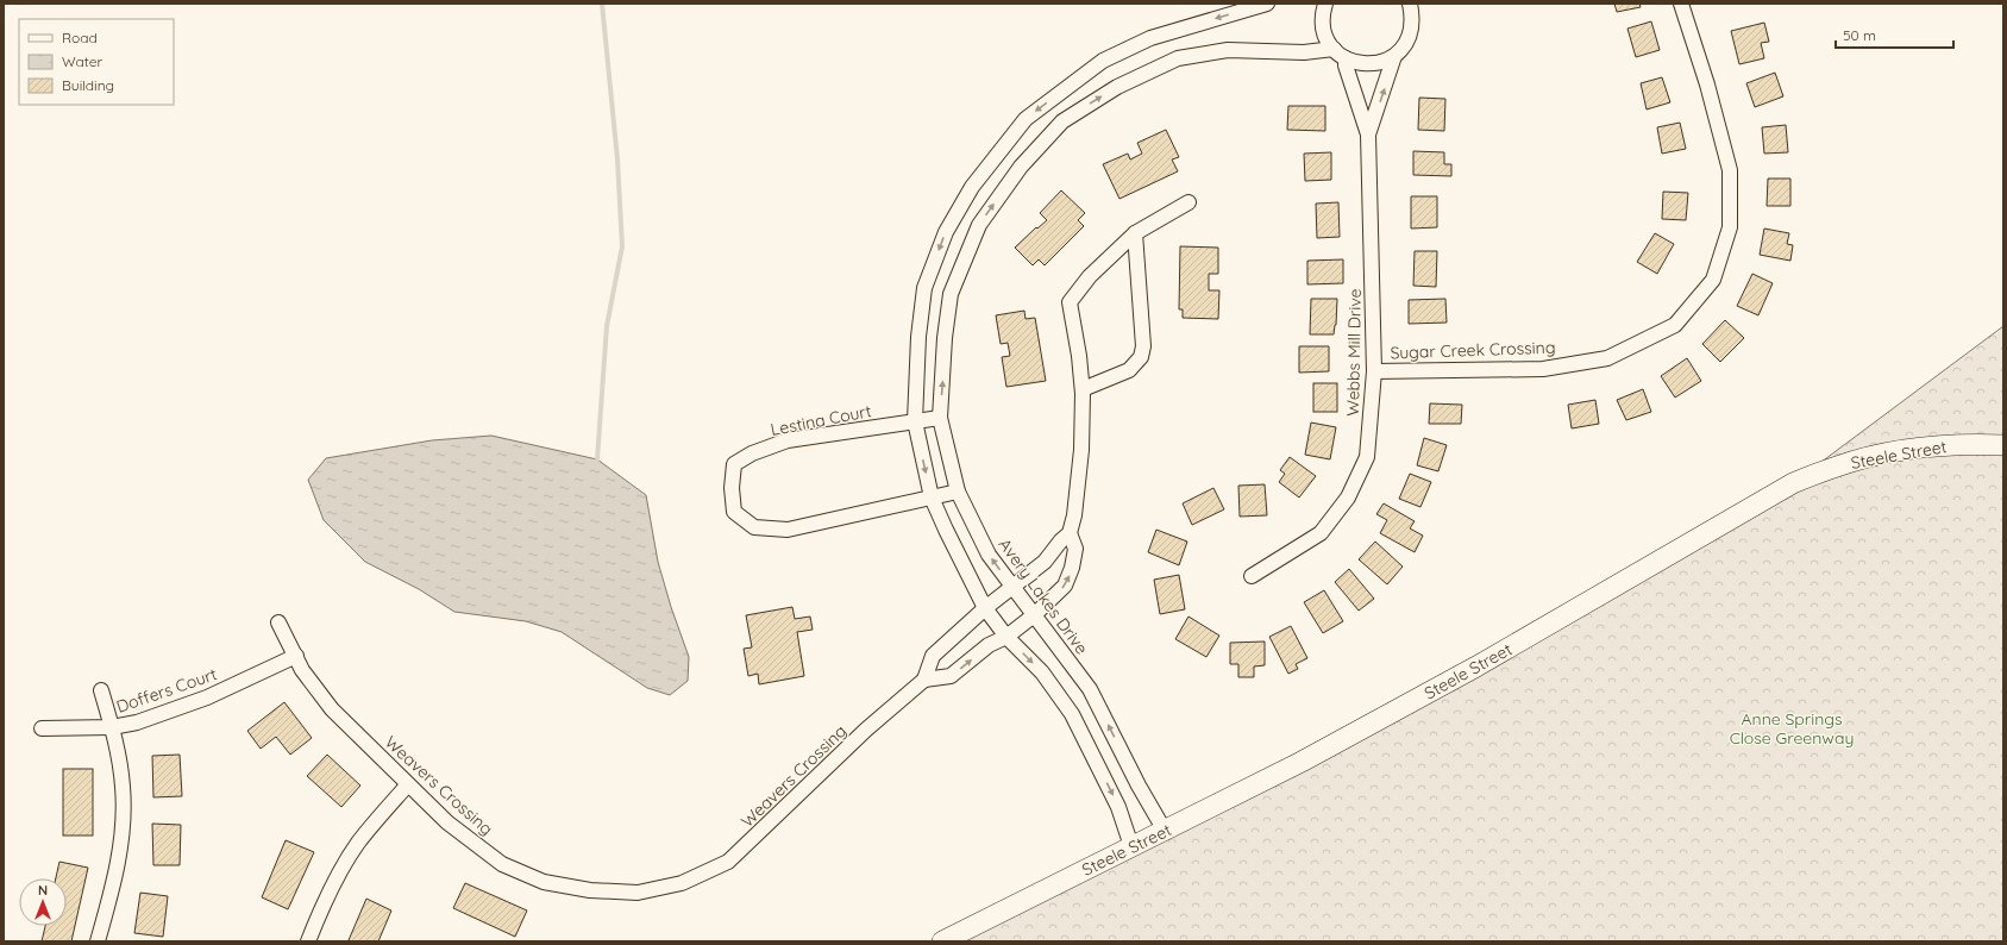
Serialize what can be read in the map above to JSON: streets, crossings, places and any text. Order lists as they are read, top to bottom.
{
  "streets": {
    "street": [
      "Sugar Creek Crossing",
      "Webbs Mill Drive",
      "Lestina Court",
      "Steele Street",
      "Avery Lakes Drive",
      "Doffers Court",
      "Weavers Crossing"
    ]
  },
  "crossings": [
    ["Sugar Creek Crossing", "Webbs Mill Drive"],
    ["Steele Street", "Avery Lakes Drive"],
    ["Doffers Court", "Weavers Crossing"]
  ],
  "parks": ["Anne Springs Close Greenway"],
  "legend": ["Road", "Water", "Building"],
  "scale_bar": "50 m",
  "north": "top"
}
